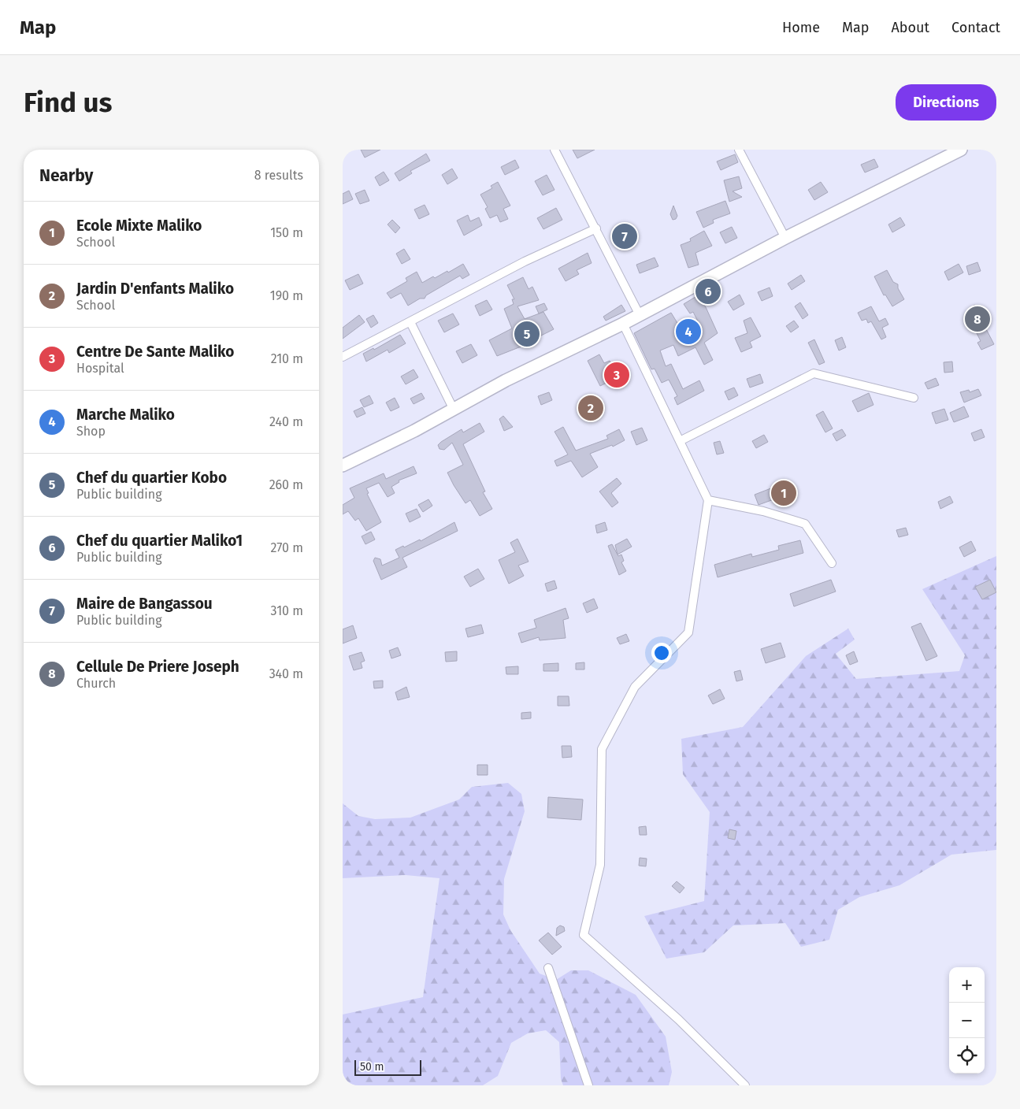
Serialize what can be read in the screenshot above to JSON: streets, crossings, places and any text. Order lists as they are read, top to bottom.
{
  "scale_bar": "50 m",
  "page": {
    "header": "Map",
    "nav": [
      "Home",
      "Map",
      "About",
      "Contact"
    ],
    "buttons": "Directions",
    "title": "Find us",
    "heading": ["Nearby", "8 results"],
    "list": [
      {
        "mark": "1",
        "name": "Ecole Mixte Maliko",
        "note": "School",
        "value": "150 m"
      },
      {
        "mark": "2",
        "name": "Jardin D'enfants Maliko",
        "note": "School",
        "value": "190 m"
      },
      {
        "mark": "3",
        "name": "Centre De Sante Maliko",
        "note": "Hospital",
        "value": "210 m"
      },
      {
        "mark": "4",
        "name": "Marche Maliko",
        "note": "Shop",
        "value": "240 m"
      },
      {
        "mark": "5",
        "name": "Chef du quartier Kobo",
        "note": "Public building",
        "value": "260 m"
      },
      {
        "mark": "6",
        "name": "Chef du quartier Maliko1",
        "note": "Public building",
        "value": "270 m"
      },
      {
        "mark": "7",
        "name": "Maire de Bangassou",
        "note": "Public building",
        "value": "310 m"
      },
      {
        "mark": "8",
        "name": "Cellule De Priere Joseph",
        "note": "Church",
        "value": "340 m"
      }
    ],
    "pins": [
      "7",
      "6",
      "8",
      "4",
      "5",
      "3",
      "2",
      "1"
    ],
    "map_buttons": ["+", "−"],
    "scale": "50 m"
  }
}
